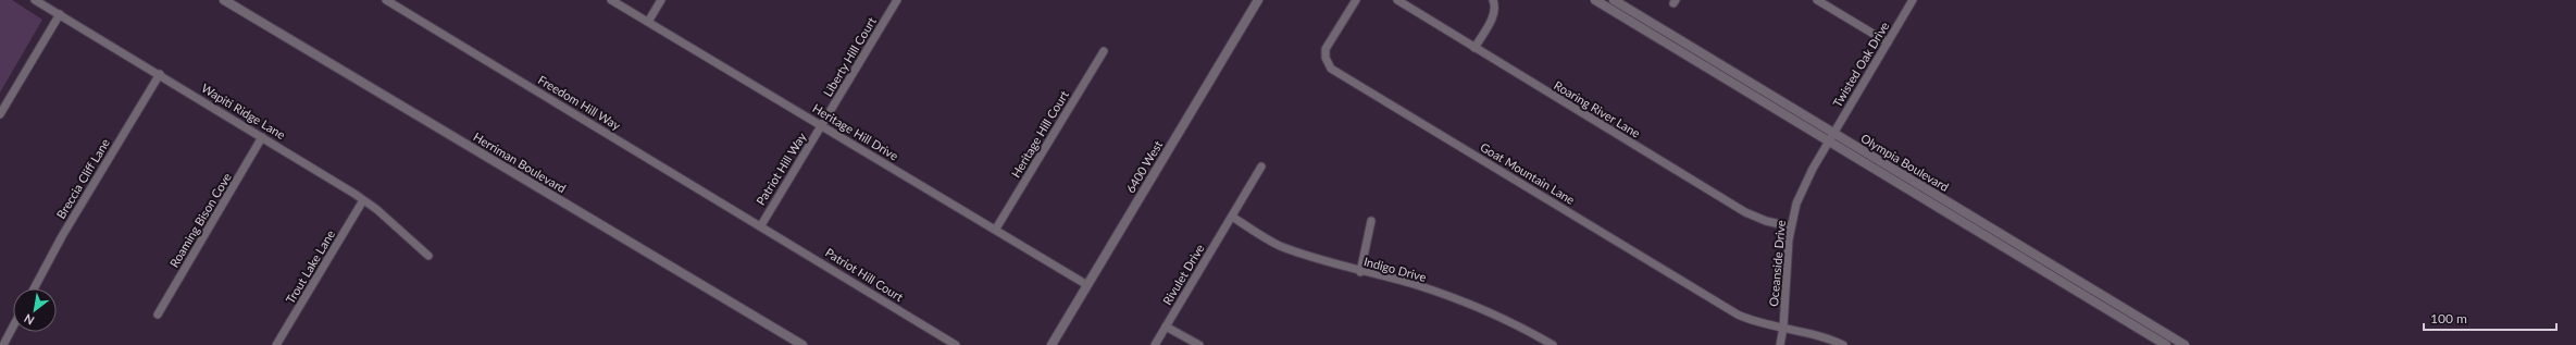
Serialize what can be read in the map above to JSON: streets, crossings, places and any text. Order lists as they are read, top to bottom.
{
  "streets": {
    "street": [
      "Liberty Hill Court",
      "Twisted Oak Drive",
      "Freedom Hill Way",
      "Roaring River Lane",
      "Wapiti Ridge Lane",
      "Heritage Hill Drive",
      "Heritage Hill Court",
      "Herriman Boulevard",
      "Olympia Boulevard",
      "6400 West",
      "Patriot Hill Way",
      "Goat Mountain Lane",
      "Breccia Cliff Lane",
      "Roaming Bison Cove",
      "Oceanside Drive",
      "Trout Lake Lane",
      "Indigo Drive",
      "Patriot Hill Court",
      "Rivulet Drive"
    ]
  },
  "crossings": [
    ["Liberty Hill Court", "Heritage Hill Drive"],
    ["Liberty Hill Court", "Patriot Hill Way"],
    ["Twisted Oak Drive", "Oceanside Drive"],
    ["Freedom Hill Way", "Patriot Hill Way"],
    ["Freedom Hill Way", "Patriot Hill Court"],
    ["Roaring River Lane", "Oceanside Drive"],
    ["Wapiti Ridge Lane", "Breccia Cliff Lane"],
    ["Wapiti Ridge Lane", "Roaming Bison Cove"],
    ["Wapiti Ridge Lane", "Trout Lake Lane"],
    ["Heritage Hill Drive", "Heritage Hill Court"],
    ["Heritage Hill Drive", "6400 West"],
    ["Heritage Hill Drive", "Patriot Hill Way"],
    ["Olympia Boulevard", "Oceanside Drive"],
    ["Patriot Hill Way", "Patriot Hill Court"],
    ["Goat Mountain Lane", "Oceanside Drive"],
    ["Indigo Drive", "Rivulet Drive"]
  ],
  "scale_bar": "100 m",
  "north": "bottom left"
}
